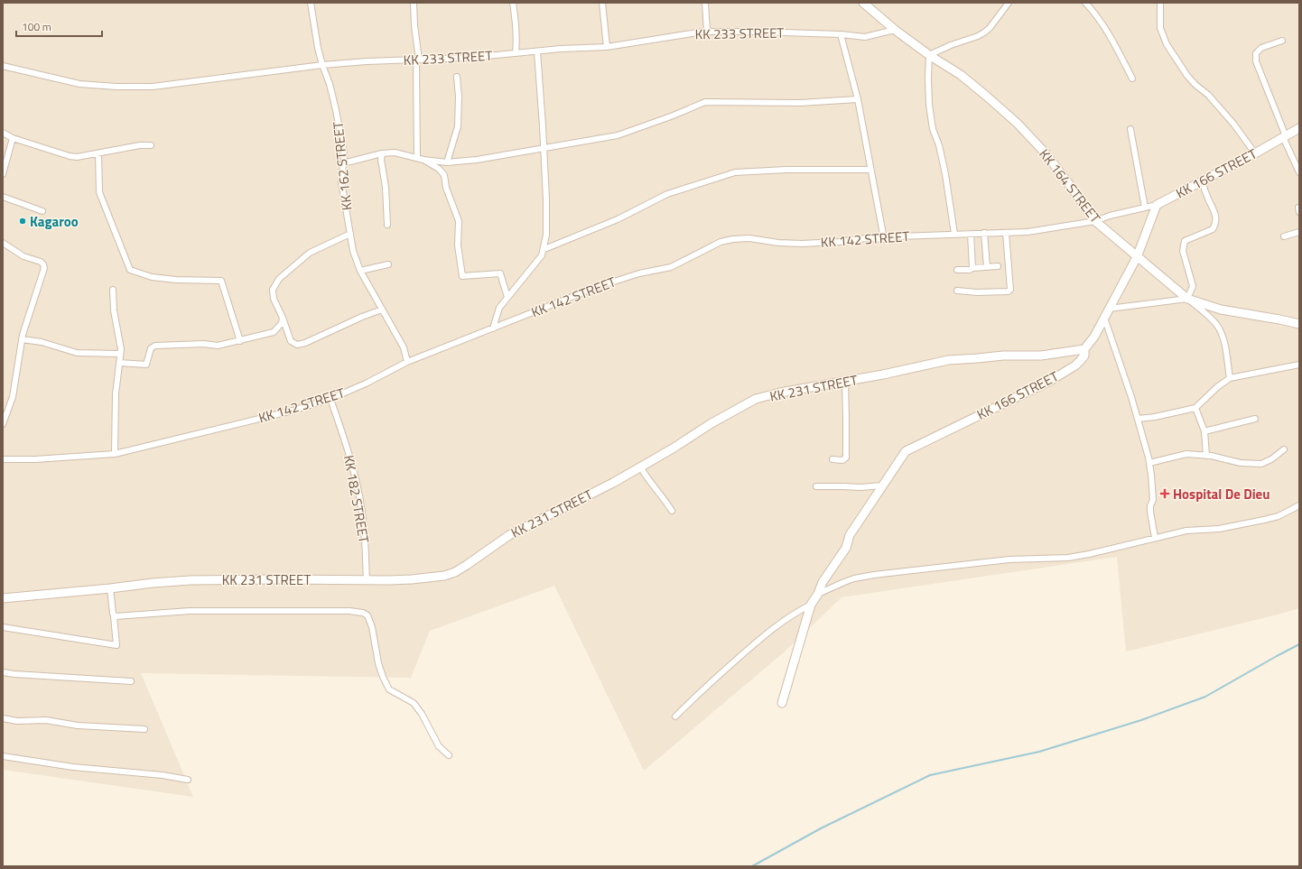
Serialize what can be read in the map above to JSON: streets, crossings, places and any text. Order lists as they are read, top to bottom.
{
  "streets": {
    "street": [
      "KK 233 STREET",
      "KK 162 STREET",
      "KK 166 STREET",
      "KK 164 STREET",
      "KK 142 STREET",
      "KK 231 STREET",
      "KK 182 STREET"
    ]
  },
  "crossings": [
    ["KK 233 STREET", "KK 162 STREET"],
    ["KK 233 STREET", "KK 164 STREET"],
    ["KK 162 STREET", "KK 142 STREET"],
    ["KK 166 STREET", "KK 164 STREET"],
    ["KK 166 STREET", "KK 142 STREET"],
    ["KK 166 STREET", "KK 231 STREET"],
    ["KK 164 STREET", "KK 142 STREET"],
    ["KK 142 STREET", "KK 182 STREET"],
    ["KK 231 STREET", "KK 182 STREET"]
  ],
  "places": {
    "other": ["Kagaroo"],
    "health": ["Hospital De Dieu"]
  },
  "scale_bar": "100 m"
}
